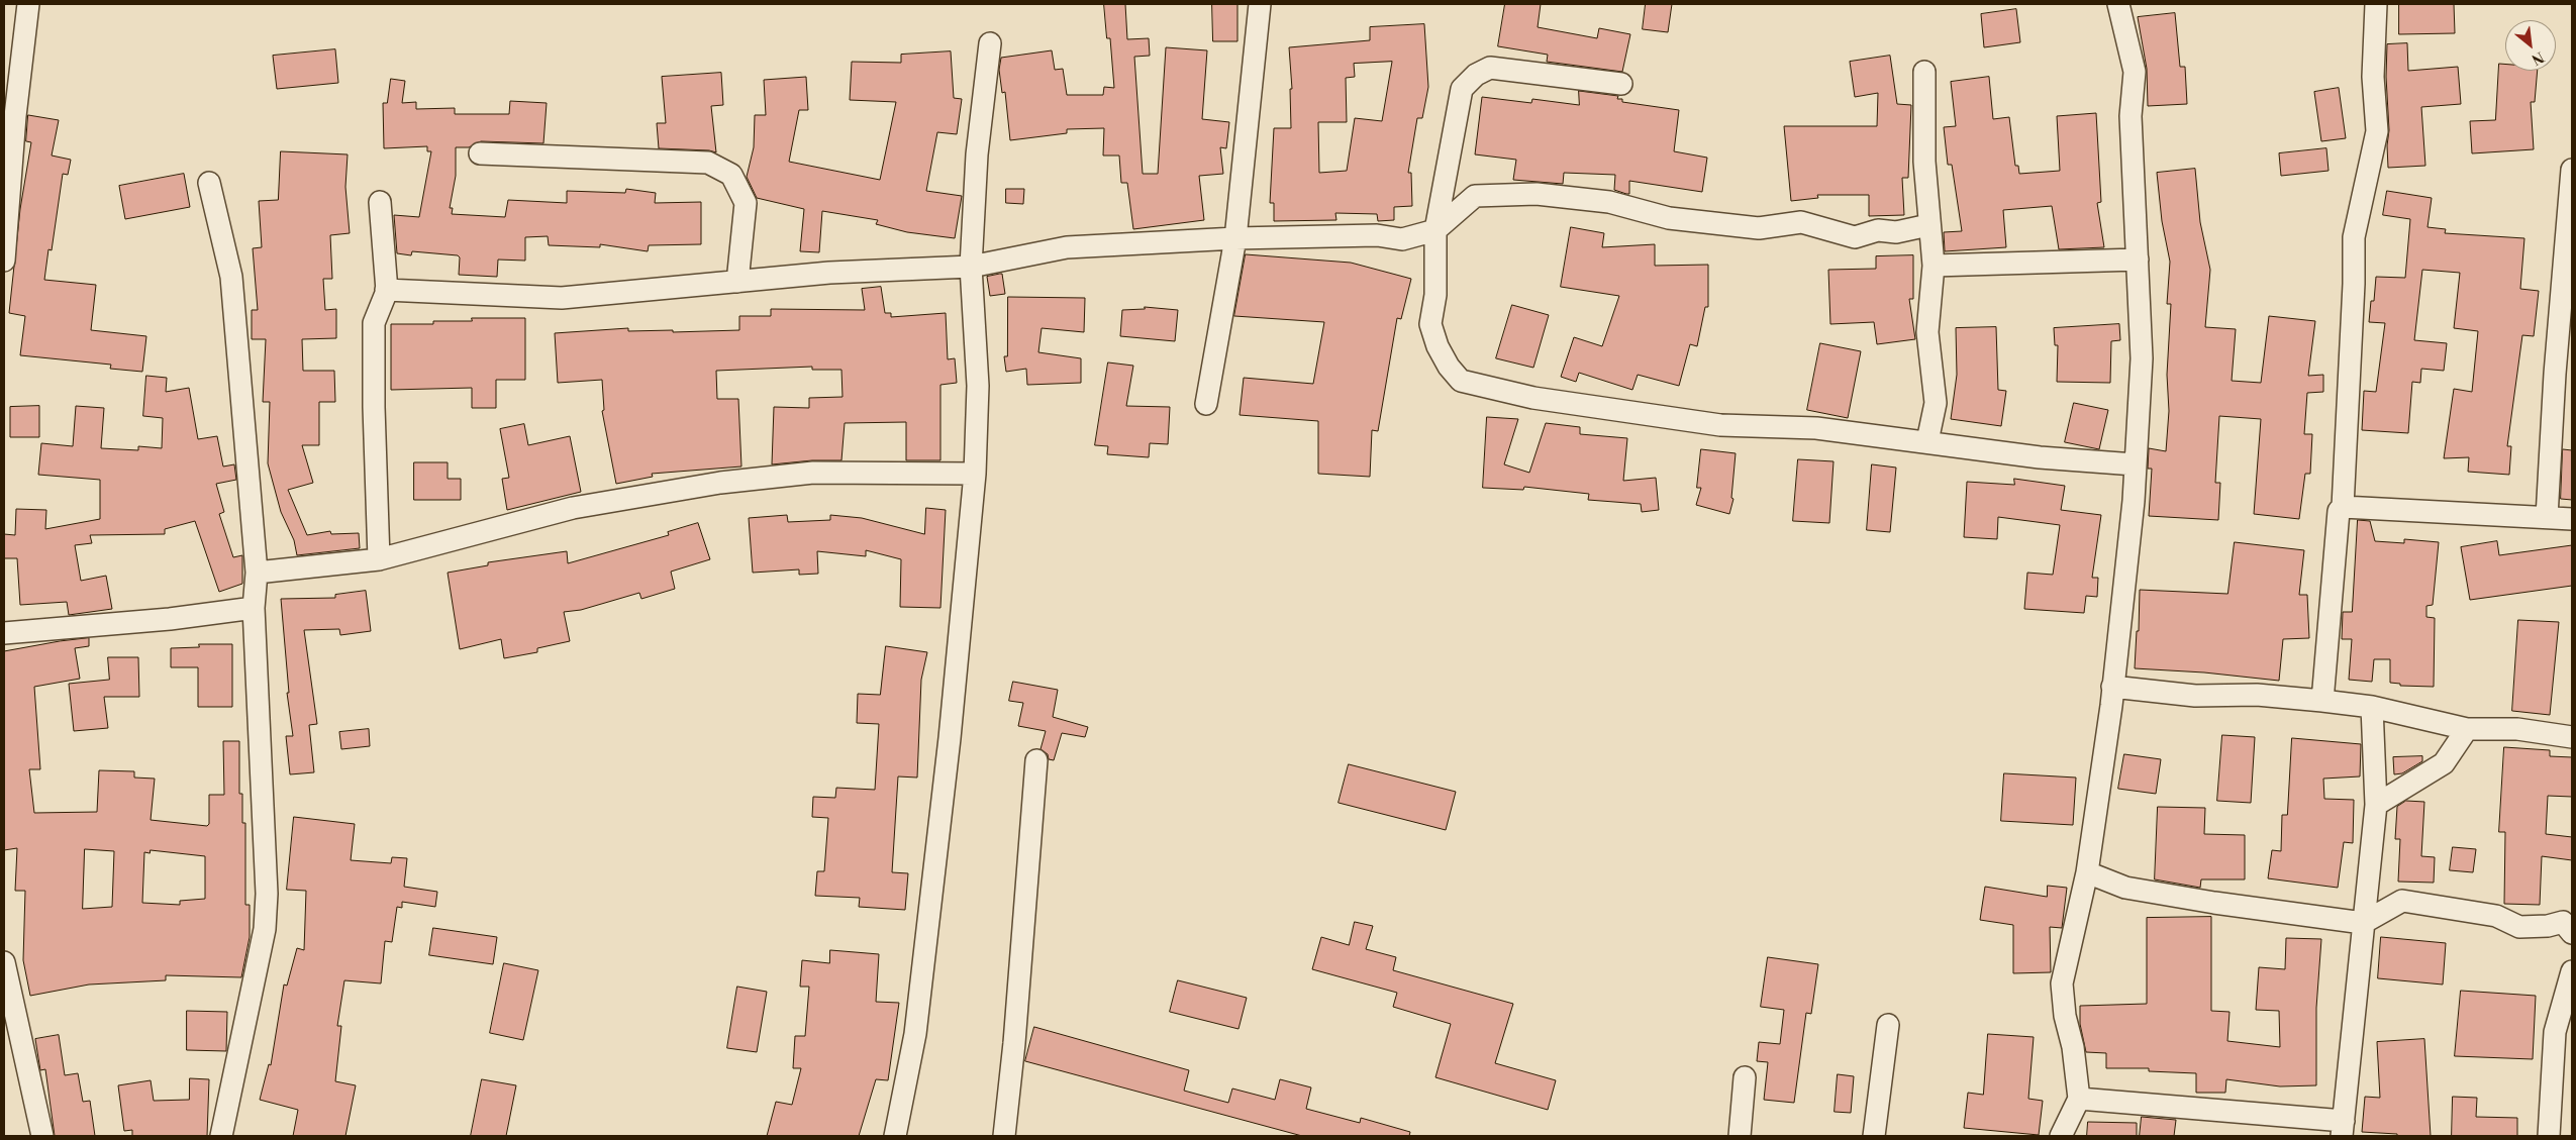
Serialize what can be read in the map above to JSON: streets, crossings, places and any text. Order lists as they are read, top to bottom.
{
  "north": "bottom right"
}
